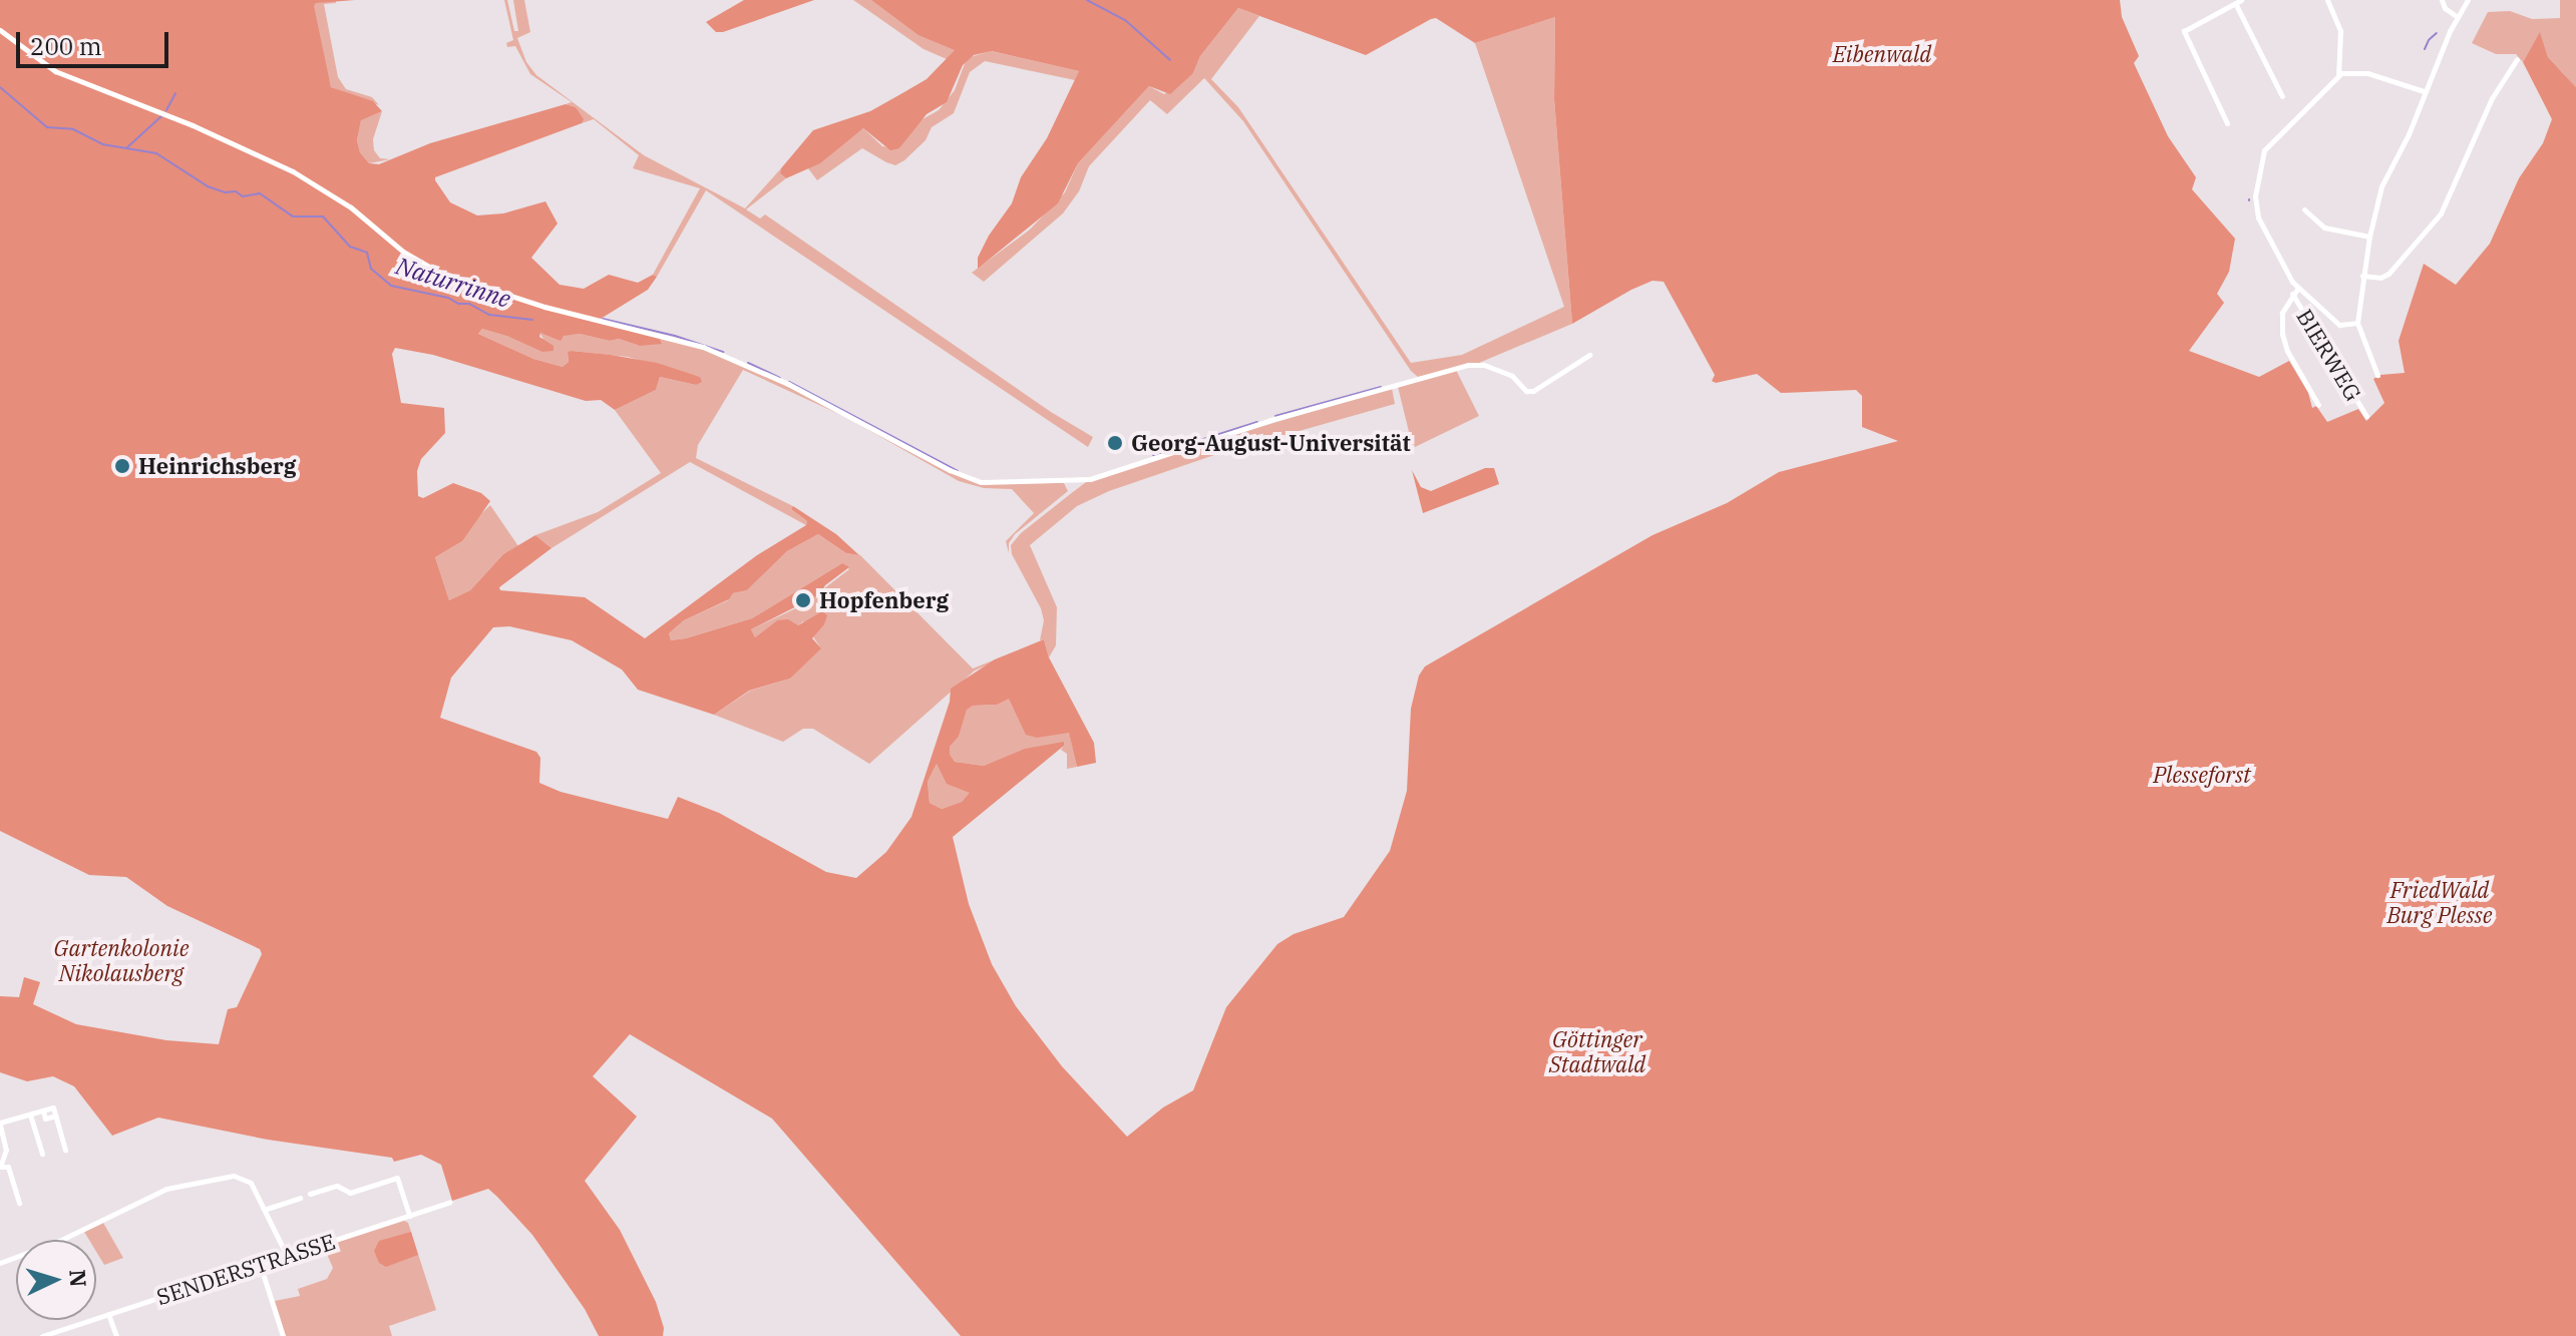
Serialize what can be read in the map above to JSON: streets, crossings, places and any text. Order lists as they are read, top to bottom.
{
  "streets": {
    "street": ["BIERWEG", "SENDERSTRASSE"]
  },
  "water": ["Naturrinne"],
  "parks": [
    "Eibenwald",
    "Plesseforst",
    "FriedWald Burg Plesse",
    "Gartenkolonie Nikolausberg",
    "Göttinger Stadtwald"
  ],
  "places": ["Georg-August-Universität", "Heinrichsberg", "Hopfenberg"],
  "scale_bar": "200 m",
  "north": "right"
}
